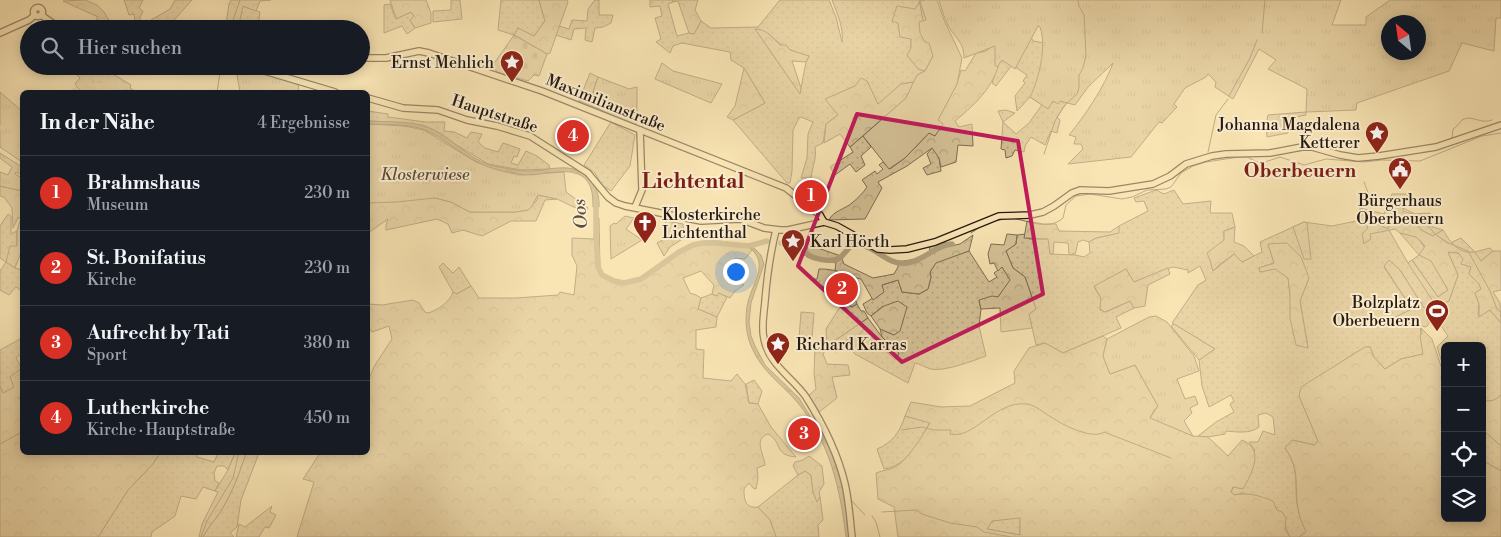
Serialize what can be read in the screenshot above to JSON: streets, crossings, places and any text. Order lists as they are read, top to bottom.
{
  "streets": {
    "main road": ["Maximilianstraße", "Hauptstraße"]
  },
  "crossings": [
    ["Maximilianstraße", "Hauptstraße"]
  ],
  "districts": ["Oberbeuern", "Lichtental"],
  "water": ["Oos"],
  "parks": ["Klosterwiese"],
  "places": {
    "place": [
      "Ernst Mehlich",
      "Johanna Magdalena Ketterer",
      "Karl Hörth",
      "Richard Karras"
    ],
    "public building": ["Bürgerhaus Oberbeuern"],
    "church": ["Klosterkirche Lichtenthal"],
    "sports": ["Bolzplatz Oberbeuern"]
  },
  "north": "top left",
  "page": {
    "search": "Hier suchen",
    "heading": ["In der Nähe", "4 Ergebnisse"],
    "pins": [
      "4",
      "1",
      "2",
      "3"
    ],
    "list": [
      {
        "mark": "1",
        "name": "Brahmshaus",
        "note": "Museum",
        "value": "230 m"
      },
      {
        "mark": "2",
        "name": "St. Bonifatius",
        "note": "Kirche",
        "value": "230 m"
      },
      {
        "mark": "3",
        "name": "Aufrecht by Tati",
        "note": "Sport",
        "value": "380 m"
      },
      {
        "mark": "4",
        "name": "Lutherkirche",
        "note": "Kirche · Hauptstraße",
        "value": "450 m"
      }
    ],
    "map_buttons": ["+", "−"]
  }
}
